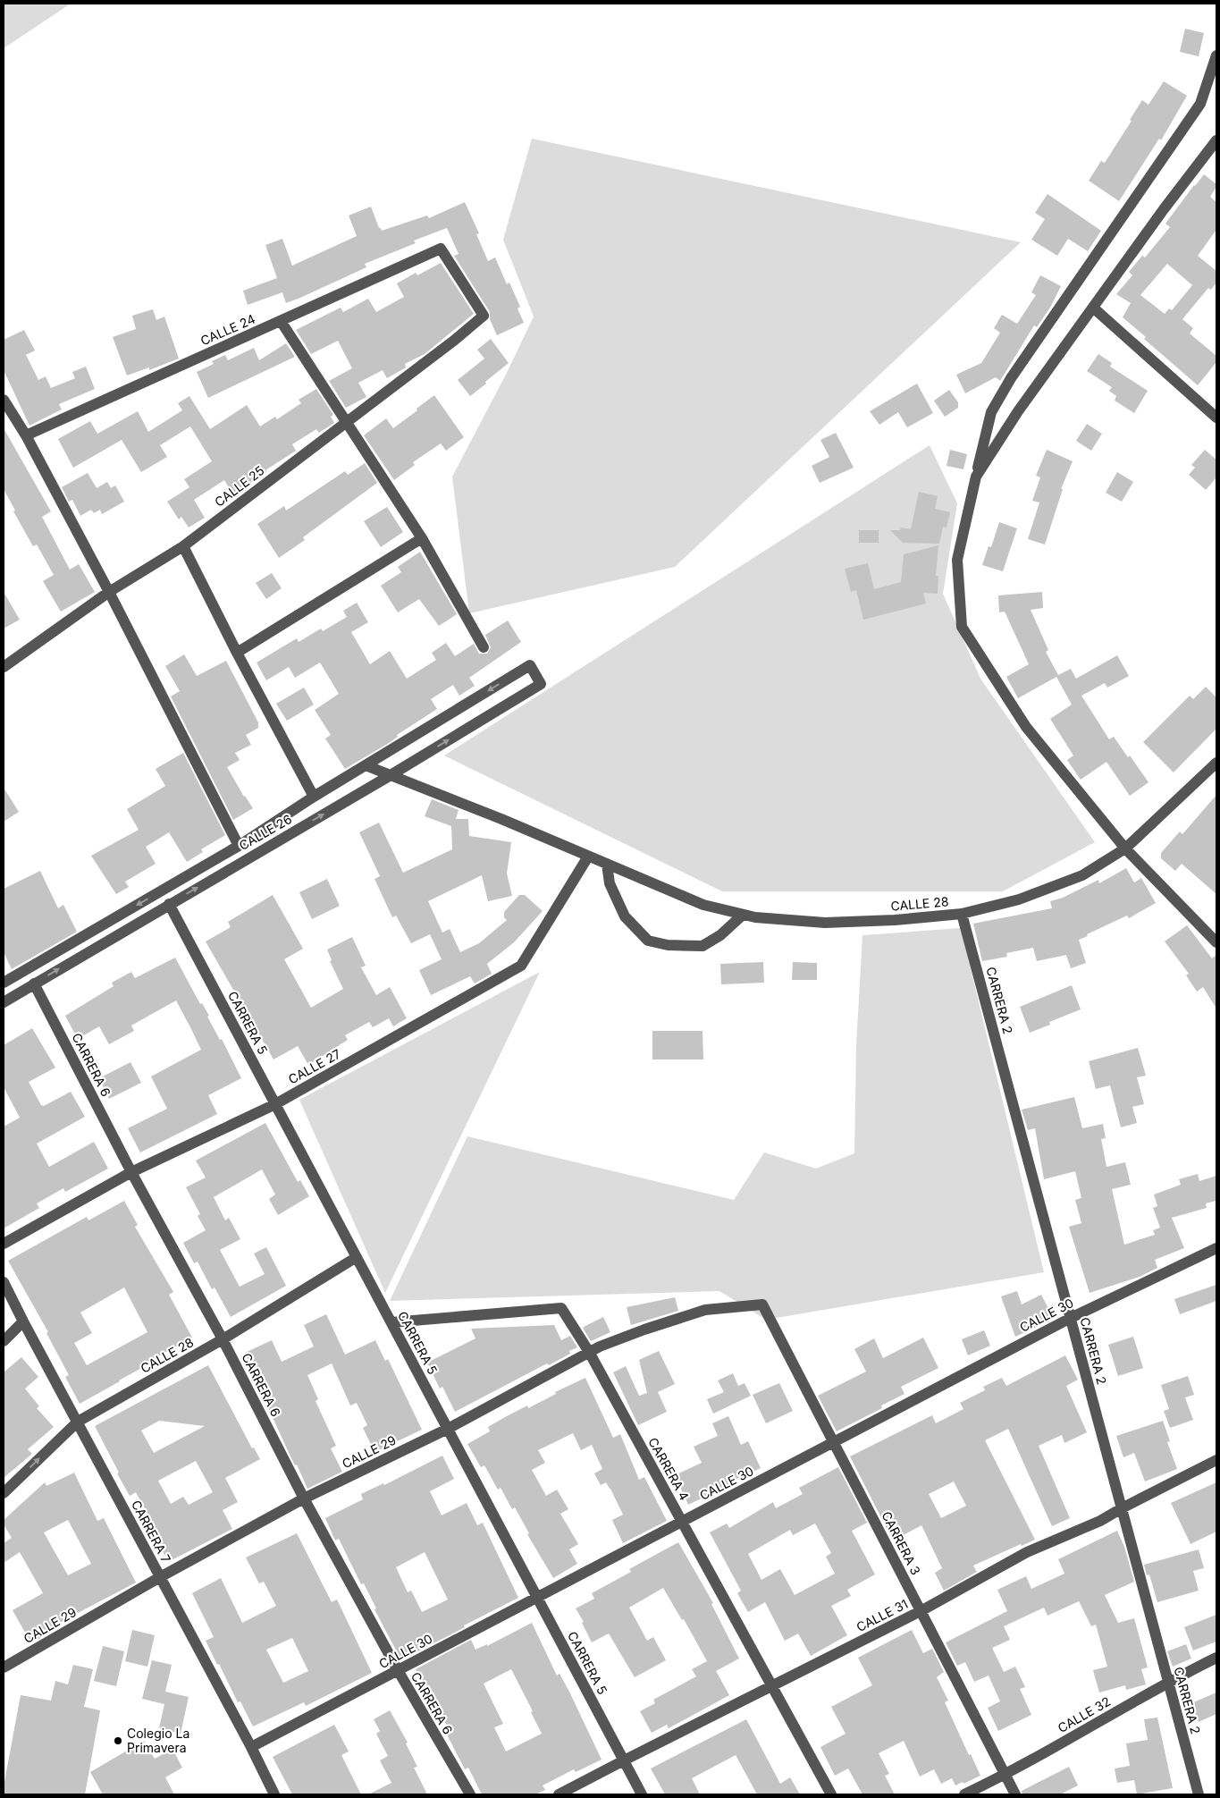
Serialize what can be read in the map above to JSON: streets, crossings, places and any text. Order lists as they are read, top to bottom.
{
  "streets": {
    "street": [
      "CALLE 24",
      "CALLE 25",
      "CALLE 26",
      "CALLE 28",
      "CARRERA 2",
      "CARRERA 5",
      "CARRERA 6",
      "CALLE 27",
      "CALLE 30",
      "CALLE 29",
      "CARRERA 4",
      "CARRERA 7",
      "CARRERA 3",
      "CALLE 31",
      "CALLE 32"
    ]
  },
  "crossings": [
    ["CALLE 24", "CALLE 25"],
    ["CALLE 26", "CALLE 28"],
    ["CALLE 26", "CARRERA 5"],
    ["CALLE 26", "CARRERA 6"],
    ["CALLE 28", "CARRERA 2"],
    ["CALLE 28", "CARRERA 5"],
    ["CALLE 28", "CARRERA 6"],
    ["CALLE 28", "CALLE 27"],
    ["CALLE 28", "CARRERA 7"],
    ["CARRERA 2", "CALLE 30"],
    ["CARRERA 2", "CALLE 31"],
    ["CARRERA 2", "CALLE 32"],
    ["CARRERA 5", "CALLE 27"],
    ["CARRERA 5", "CALLE 30"],
    ["CARRERA 5", "CALLE 29"],
    ["CARRERA 5", "CARRERA 4"],
    ["CARRERA 5", "CALLE 31"],
    ["CARRERA 6", "CALLE 27"],
    ["CARRERA 6", "CALLE 30"],
    ["CARRERA 6", "CALLE 29"],
    ["CALLE 30", "CARRERA 4"],
    ["CALLE 30", "CARRERA 7"],
    ["CALLE 30", "CARRERA 3"],
    ["CALLE 29", "CARRERA 4"],
    ["CALLE 29", "CARRERA 7"],
    ["CALLE 29", "CARRERA 3"],
    ["CARRERA 4", "CALLE 31"],
    ["CARRERA 3", "CALLE 31"],
    ["CARRERA 3", "CALLE 32"]
  ],
  "places": ["Colegio La Primavera"]
}
